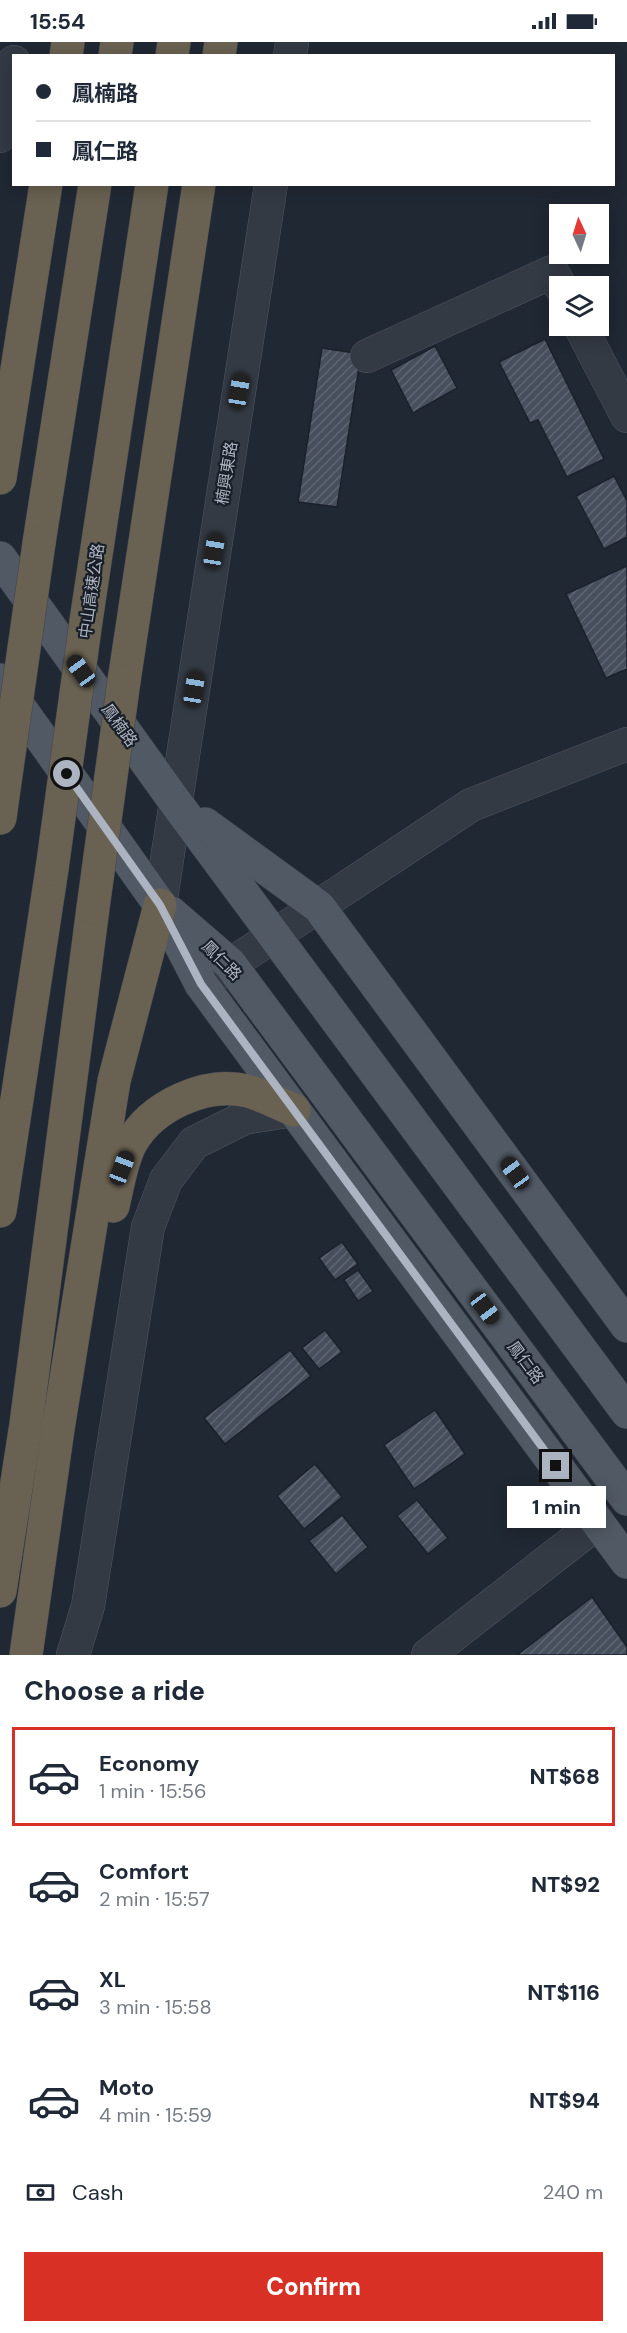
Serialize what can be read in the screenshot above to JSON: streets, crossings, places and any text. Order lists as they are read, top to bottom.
{
  "streets": {
    "highway": ["中山高速公路"],
    "main road": ["鳳楠路", "鳳仁路"],
    "street": ["楠興東路"]
  },
  "crossings": [
    ["楠興東路", "鳳楠路"],
    ["楠興東路", "鳳仁路"]
  ],
  "north": "top",
  "page": {
    "status": "15:54",
    "banner": ["鳳楠路", "鳳仁路"],
    "bubble": "1 min",
    "heading": "Choose a ride",
    "list": [
      {
        "name": "Economy",
        "note": "1 min · 15:56",
        "value": "NT$68"
      },
      {
        "name": "Comfort",
        "note": "2 min · 15:57",
        "value": "NT$92"
      },
      {
        "name": "XL",
        "note": "3 min · 15:58",
        "value": "NT$116"
      },
      {
        "name": "Moto",
        "note": "4 min · 15:59",
        "value": "NT$94"
      }
    ],
    "pay": ["Cash", "240 m"],
    "buttons": "Confirm"
  }
}
